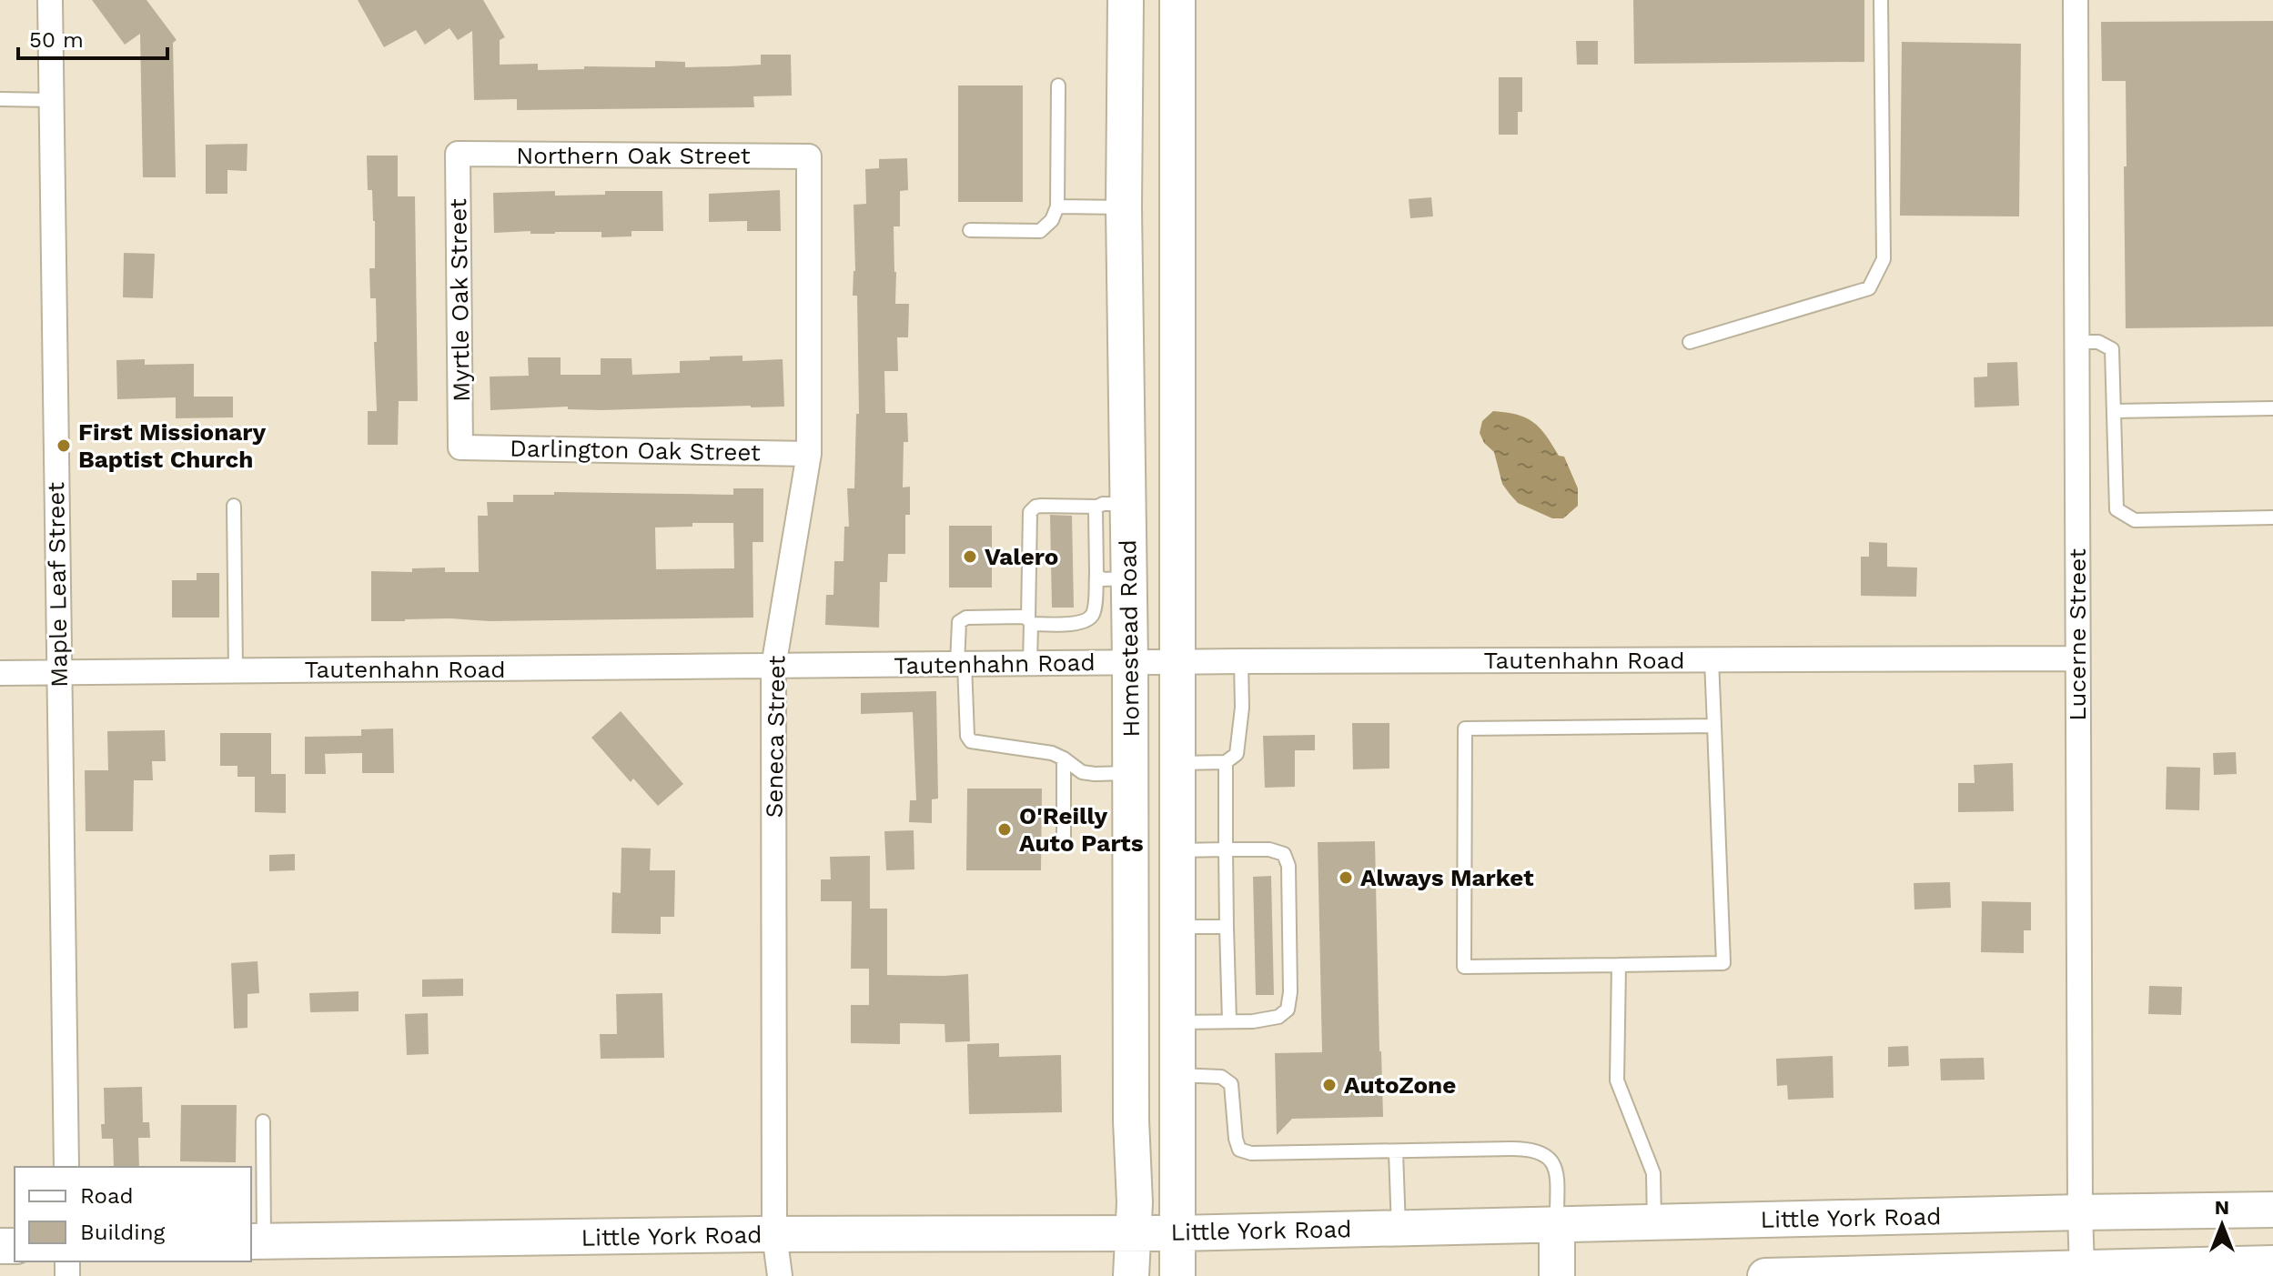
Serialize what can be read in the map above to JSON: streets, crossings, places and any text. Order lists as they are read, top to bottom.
{
  "streets": {
    "main road": ["Homestead Road", "Little York Road"],
    "street": [
      "Northern Oak Street",
      "Myrtle Oak Street",
      "Darlington Oak Street",
      "Maple Leaf Street",
      "Lucerne Street",
      "Tautenhahn Road",
      "Seneca Street"
    ]
  },
  "crossings": [
    ["Northern Oak Street", "Myrtle Oak Street"],
    ["Northern Oak Street", "Seneca Street"],
    ["Myrtle Oak Street", "Darlington Oak Street"],
    ["Darlington Oak Street", "Seneca Street"],
    ["Maple Leaf Street", "Tautenhahn Road"],
    ["Lucerne Street", "Tautenhahn Road"],
    ["Lucerne Street", "Little York Road"],
    ["Homestead Road", "Tautenhahn Road"],
    ["Homestead Road", "Little York Road"],
    ["Tautenhahn Road", "Seneca Street"],
    ["Seneca Street", "Little York Road"]
  ],
  "places": [
    "First Missionary Baptist Church",
    "Valero",
    "O'Reilly Auto Parts",
    "Always Market",
    "AutoZone"
  ],
  "legend": ["Road", "Building"],
  "scale_bar": "50 m",
  "north": "top"
}
